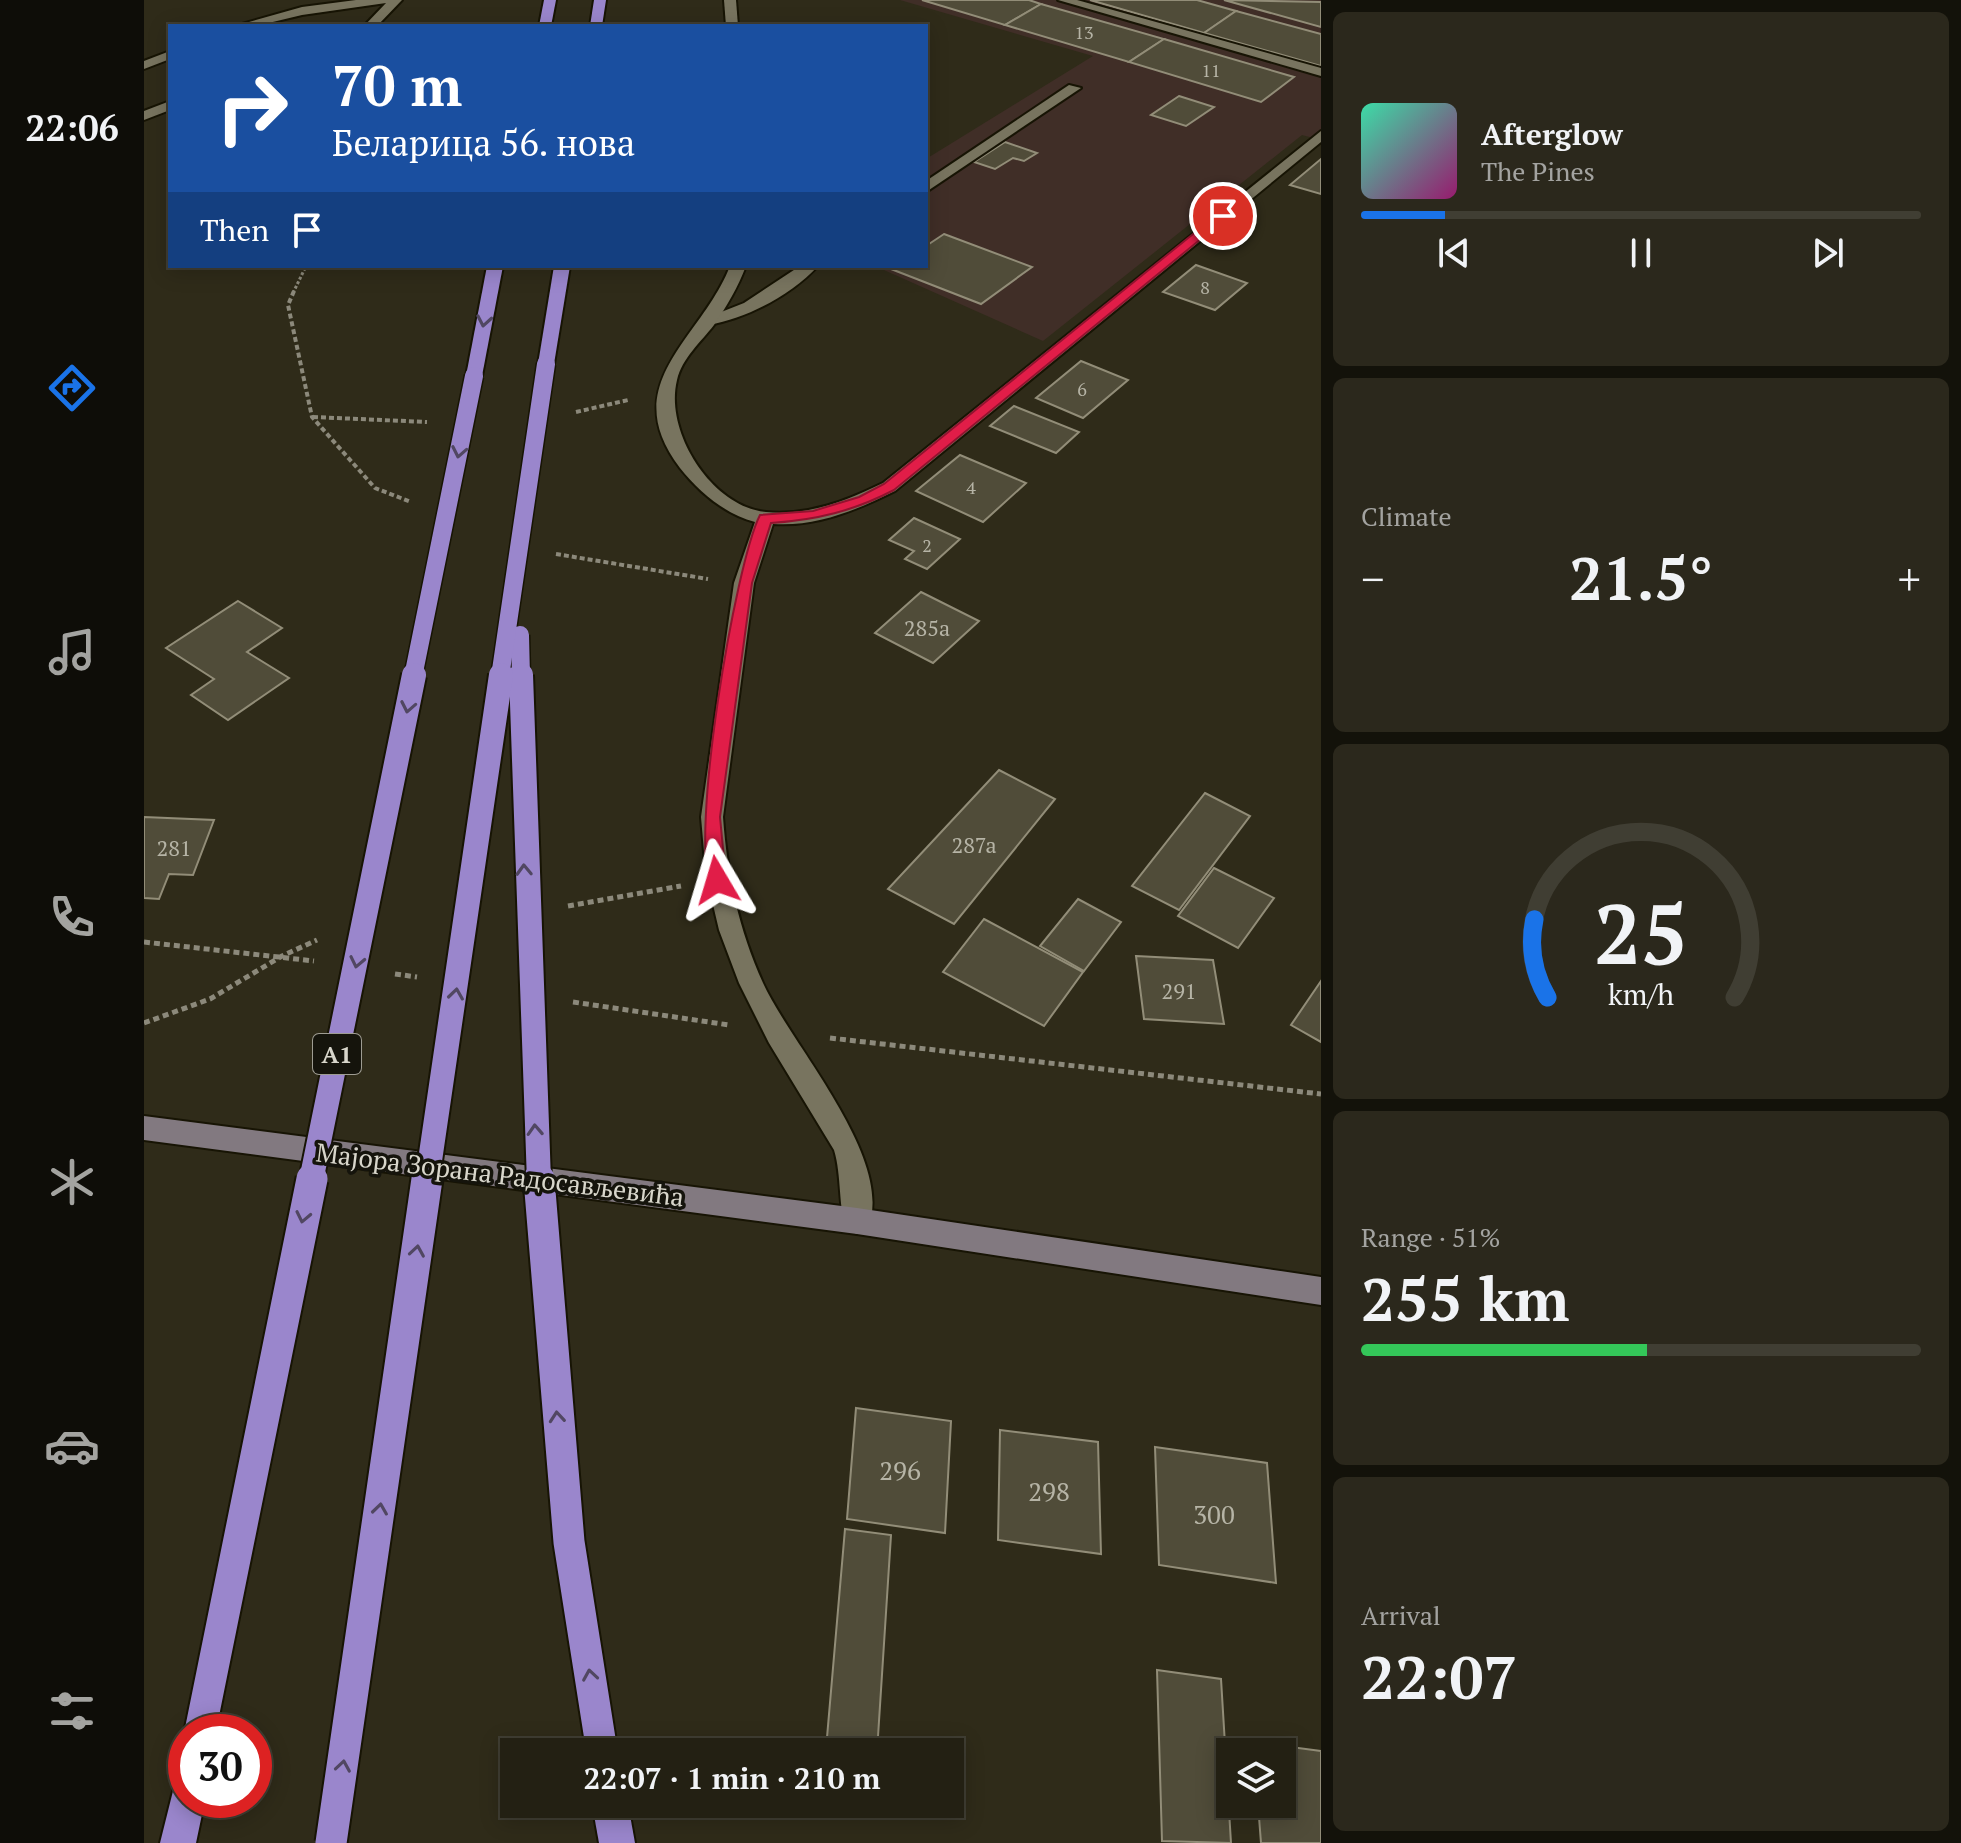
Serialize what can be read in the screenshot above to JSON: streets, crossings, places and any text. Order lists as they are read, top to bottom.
{
  "streets": {
    "highway": ["A1"],
    "main road": ["Мајора Зорана Радосављевића"]
  },
  "house_numbers": [
    "13",
    "11",
    "8",
    "6",
    "4",
    "2",
    "285a",
    "287a",
    "281",
    "291",
    "296",
    "298",
    "300"
  ],
  "page": {
    "tabs": "22:06",
    "turn": ["70 m", "Беларица 56. нова"],
    "song": ["Afterglow", "The Pines"],
    "then": "Then",
    "tile": [
      "Climate",
      ["Range · 51%", "255 km"],
      ["Arrival", "22:07"]
    ],
    "heat": ["−", "21.5°", "+"],
    "limit": "30",
    "trip": "22:07 · 1 min · 210 m",
    "gauge": ["25", "km/h"]
  }
}
